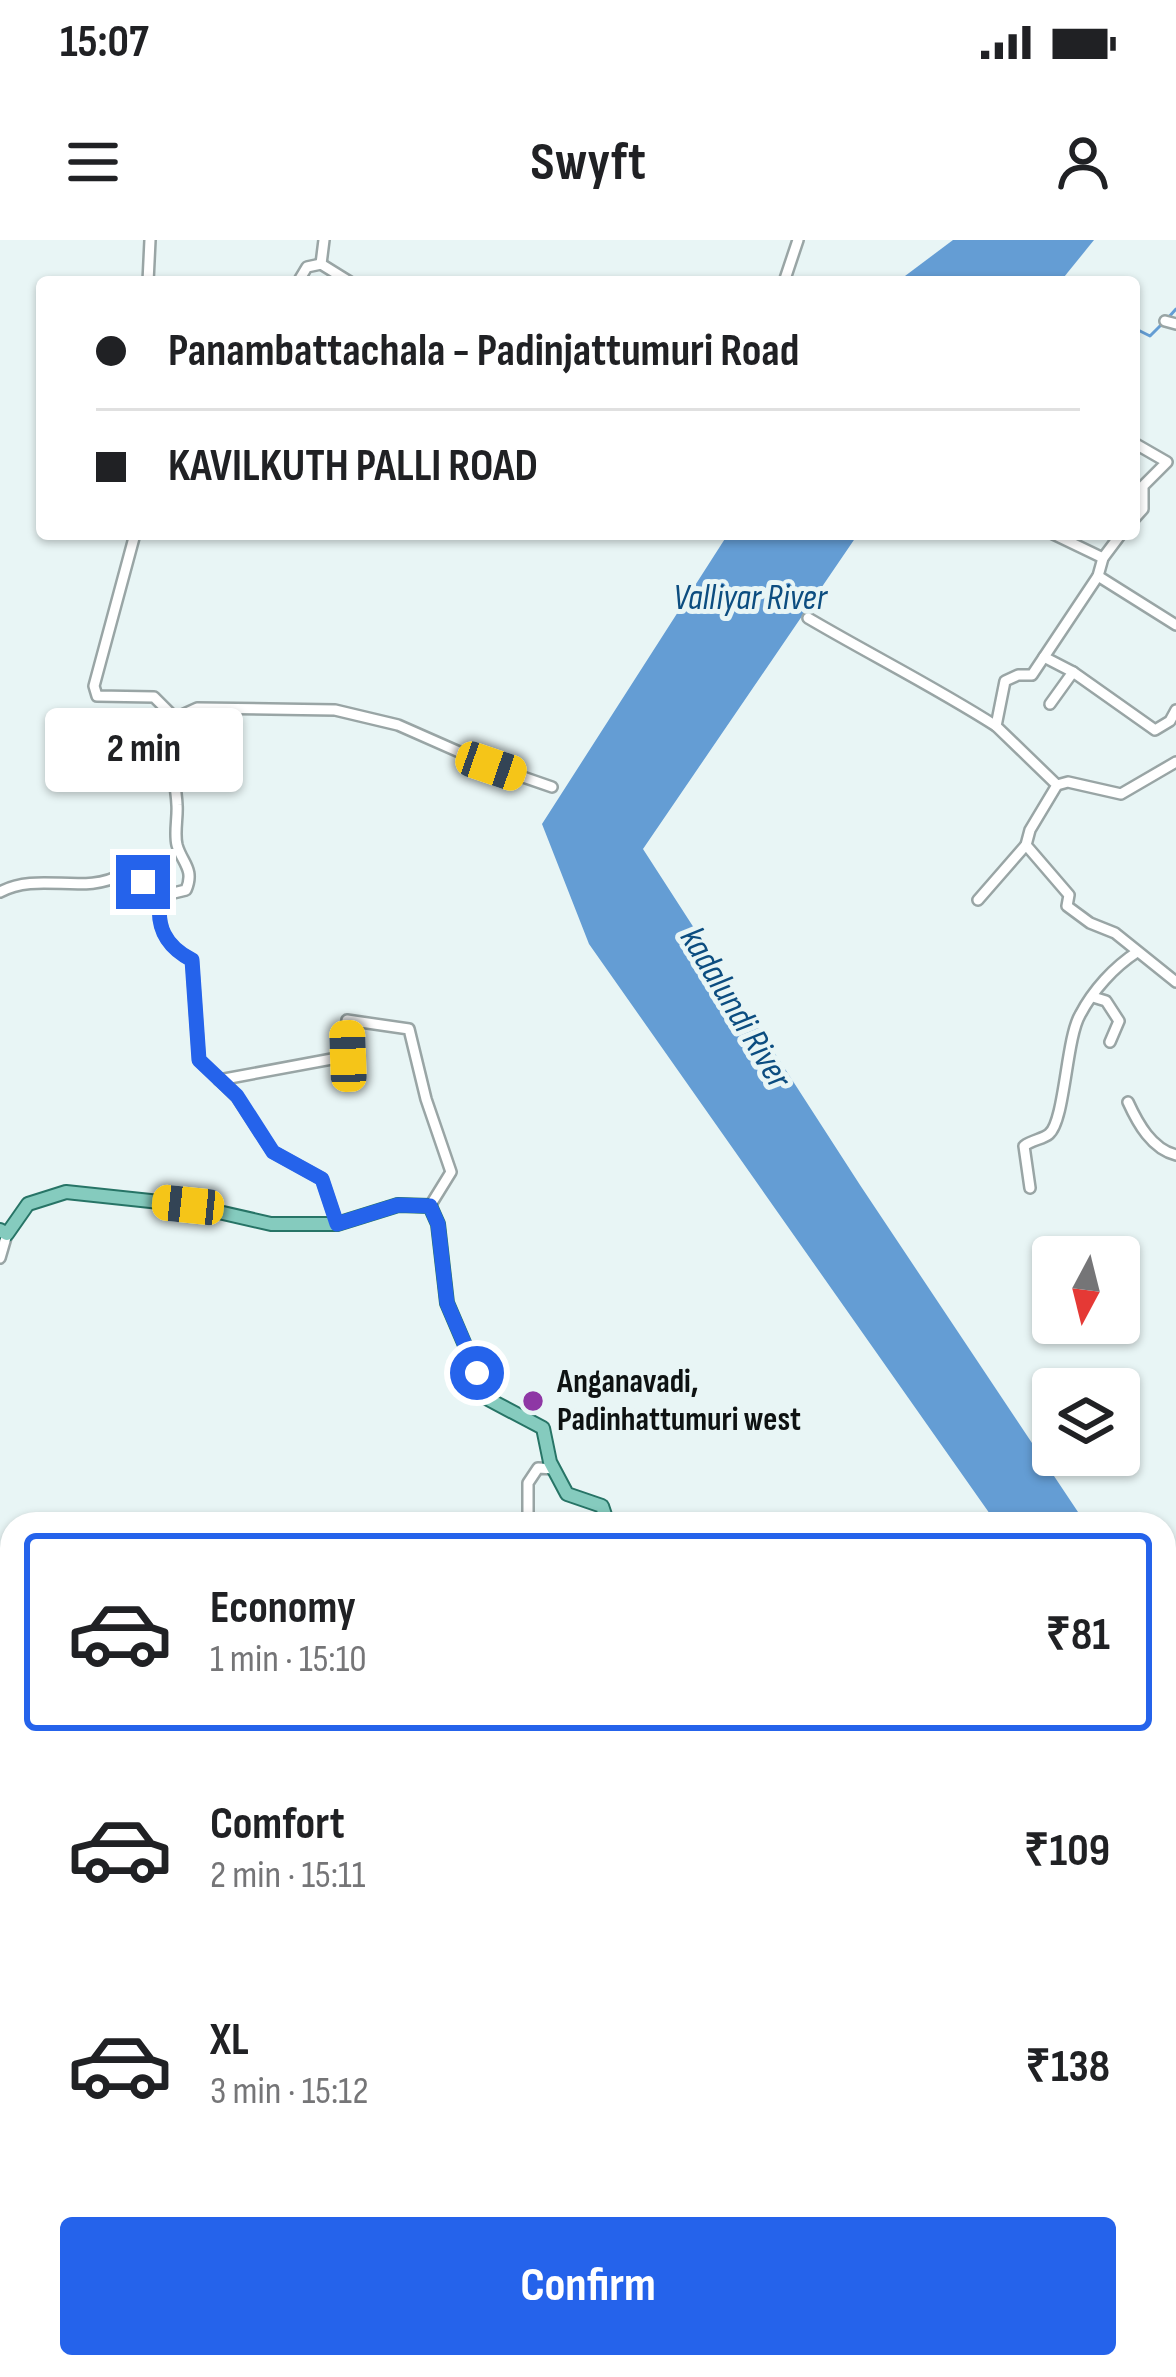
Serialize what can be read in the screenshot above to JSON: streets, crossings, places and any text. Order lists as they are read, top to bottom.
{
  "water": ["Valliyar River", "kadalundi River"],
  "places": ["Anganavadi, Padinhattumuri west"],
  "north": "bottom",
  "page": {
    "status": "15:07",
    "header": "Swyft",
    "banner": ["Panambattachala - Padinjattumuri Road", "KAVILKUTH PALLI ROAD"],
    "bubble": "2 min",
    "list": [
      {
        "name": "Economy",
        "note": "1 min · 15:10",
        "value": "₹81"
      },
      {
        "name": "Comfort",
        "note": "2 min · 15:11",
        "value": "₹109"
      },
      {
        "name": "XL",
        "note": "3 min · 15:12",
        "value": "₹138"
      }
    ],
    "buttons": "Confirm"
  }
}
